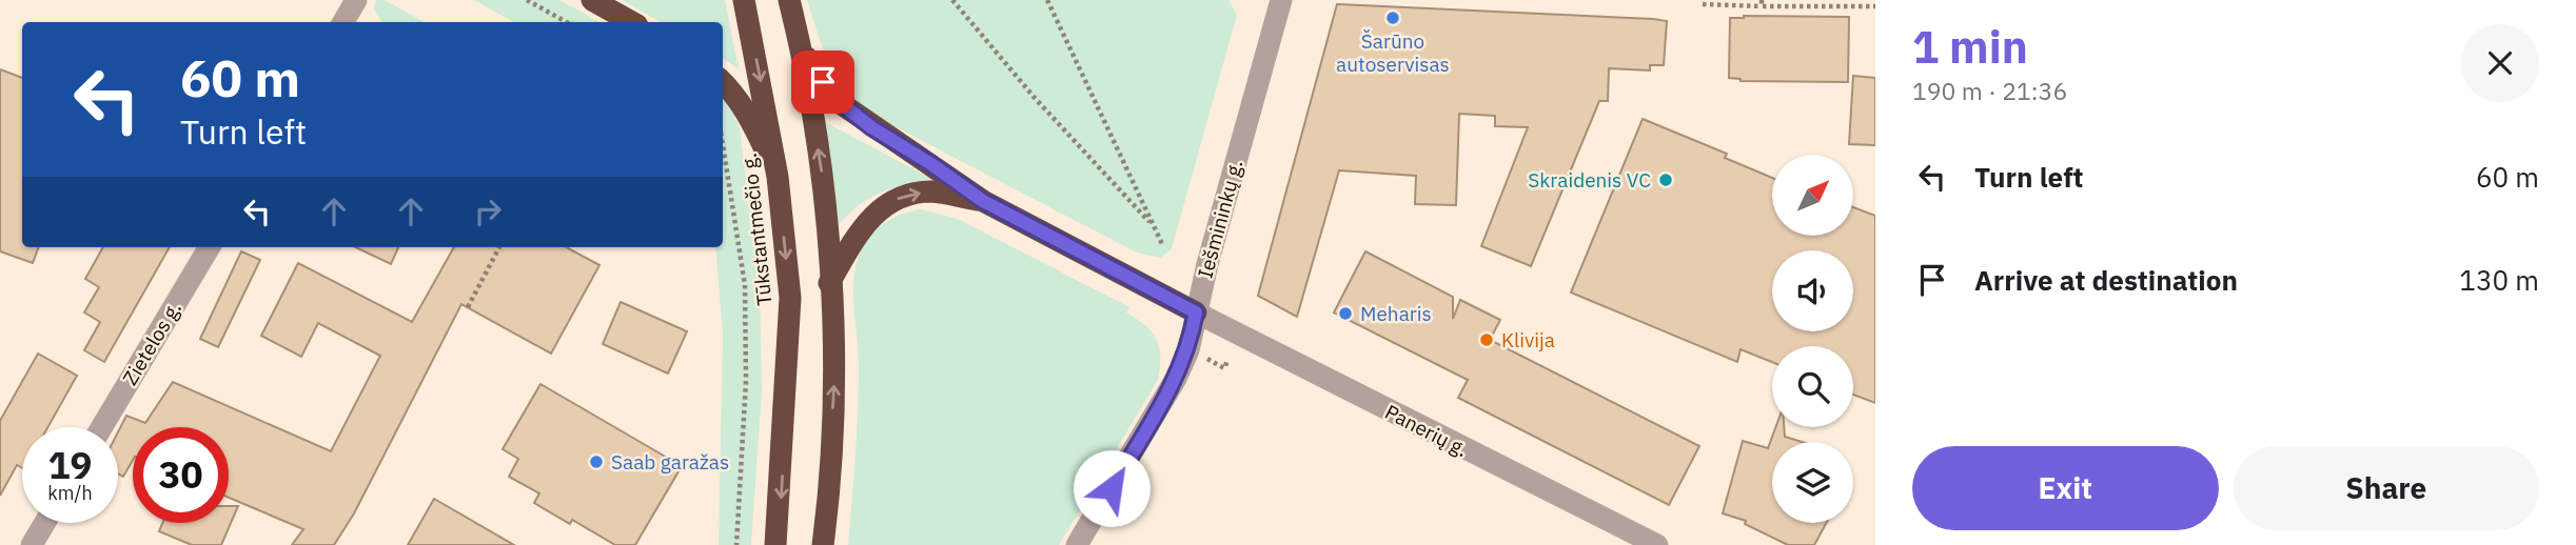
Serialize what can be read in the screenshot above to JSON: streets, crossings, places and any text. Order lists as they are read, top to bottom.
{
  "streets": {
    "highway": ["Tūkstantmečio g."],
    "street": ["Iešmininkų g.", "Zietelos g.", "Panerių g."]
  },
  "crossings": [
    ["Iešmininkų g.", "Panerių g."]
  ],
  "places": [
    "Šarūno autoservisas",
    "Skraidenis VC",
    "Meharis",
    "Klivija",
    "Saab garažas"
  ],
  "north": "top right",
  "page": {
    "heading": ["1 min", "190 m · 21:36"],
    "turn": ["60 m", "Turn left"],
    "list": [
      {
        "name": "Turn left",
        "value": "60 m"
      },
      {
        "name": "Arrive at destination",
        "value": "130 m"
      }
    ],
    "speed": "19 km/h",
    "limit": "30",
    "buttons": ["Exit", "Share"]
  }
}
